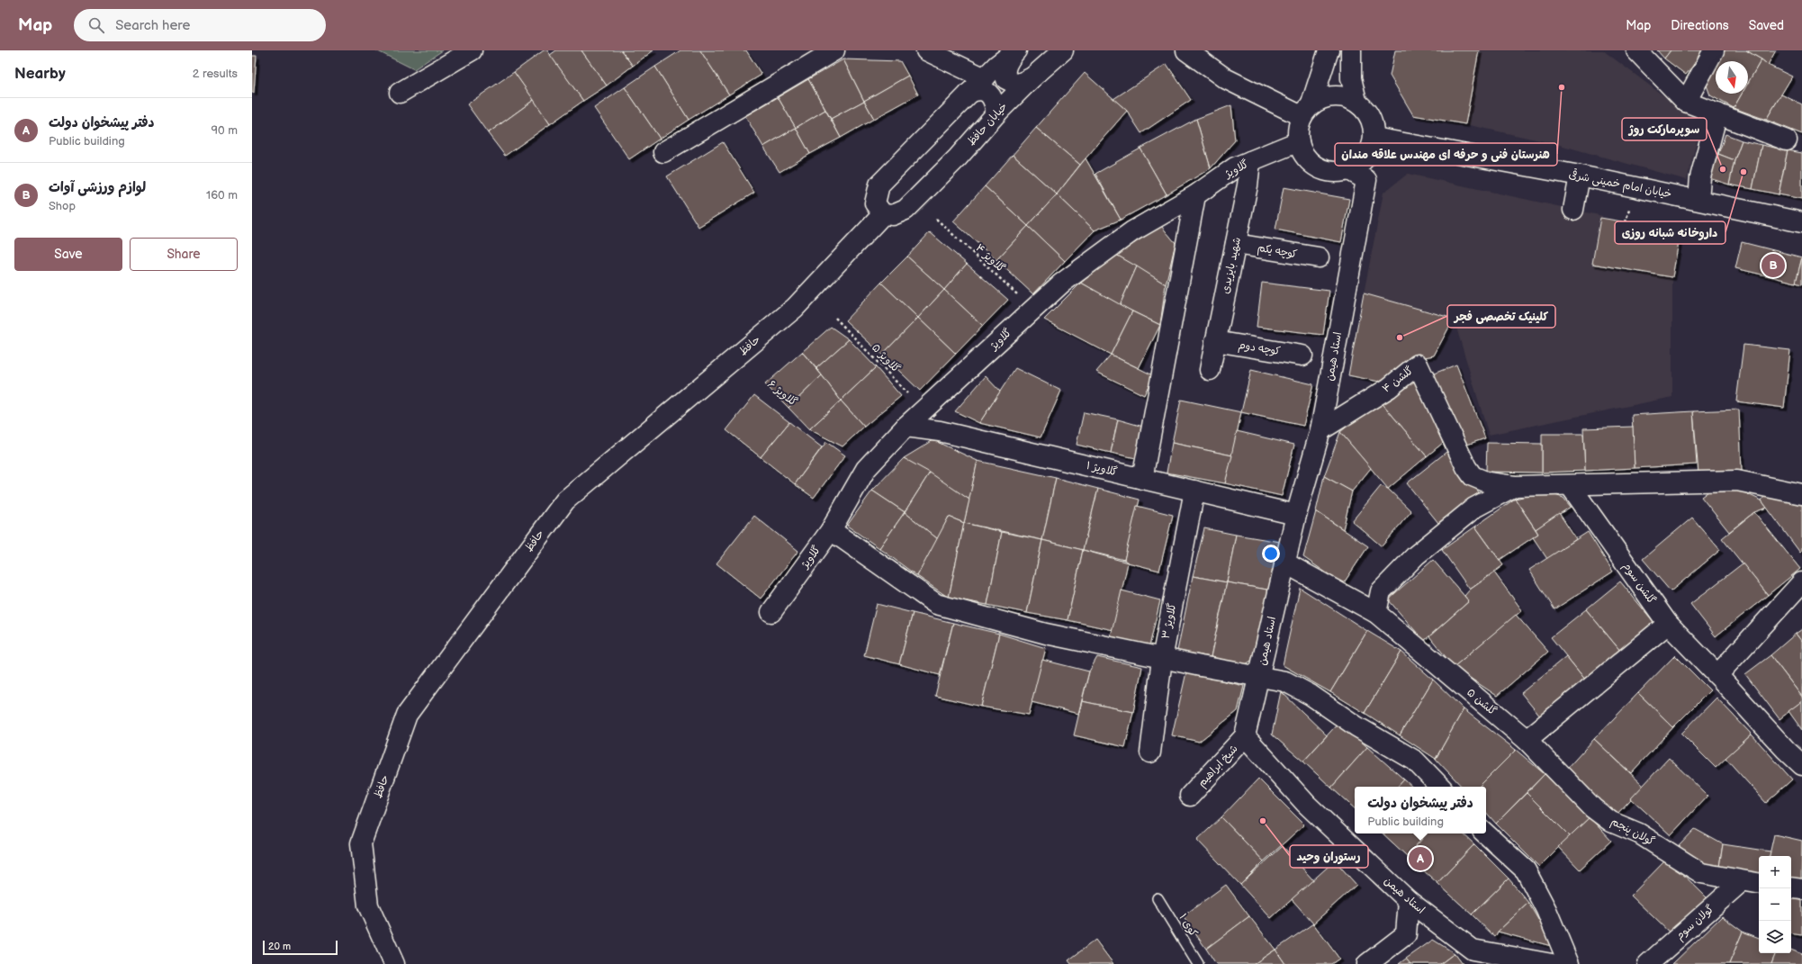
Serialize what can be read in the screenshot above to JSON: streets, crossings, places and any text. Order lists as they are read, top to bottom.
{
  "streets": {
    "street": [
      "خیابان حافظ",
      "گلاویژ",
      "خیابان امام خمینی شرقی",
      "کوچه یکم",
      "شهید بایزیدی",
      "حافظ",
      "کوچه دوم",
      "استاد هیمن",
      "گلشن ۴",
      "گلاویژ ۱",
      "گلشن سوم",
      "گلاویژ ۳",
      "گلشن ۵",
      "شیخ ابراهیم",
      "گولان پنجم",
      "گولان سوم"
    ],
    "lane": ["کوی ۱"],
    "path": ["گلاویژ ۴", "گلاویژ ۵"]
  },
  "crossings": [
    ["خیابان حافظ", "حافظ"],
    ["گلاویژ", "خیابان امام خمینی شرقی"],
    ["گلاویژ", "گلاویژ ۴"],
    ["گلاویژ", "شهید بایزیدی"],
    ["گلاویژ", "استاد هیمن"],
    ["گلاویژ", "گلاویژ ۵"],
    ["گلاویژ", "گلاویژ ۱"],
    ["خیابان امام خمینی شرقی", "استاد هیمن"],
    ["کوچه یکم", "شهید بایزیدی"],
    ["شهید بایزیدی", "کوچه دوم"],
    ["استاد هیمن", "گلشن ۴"],
    ["استاد هیمن", "گلاویژ ۱"],
    ["استاد هیمن", "گلشن ۵"],
    ["استاد هیمن", "شیخ ابراهیم"],
    ["گلاویژ ۱", "گلاویژ ۳"],
    ["گلشن ۵", "گولان پنجم"],
    ["گولان پنجم", "گولان سوم"]
  ],
  "places": [
    "هنرستان فنی و حرفه ای مهندس علاقه مندان",
    "سوپرمارکت روژ",
    "داروخانه شبانه روزی",
    "کلینیک تخصصی فجر",
    "رستوران وحید"
  ],
  "scale_bar": "20 m",
  "north": "bottom",
  "page": {
    "header": "Map",
    "search": "Search here",
    "nav": ["Map", "Directions", "Saved"],
    "heading": ["Nearby", "2 results"],
    "list": [
      {
        "mark": "A",
        "name": "دفتر پیشخوان دولت",
        "note": "Public building",
        "value": "90 m"
      },
      {
        "mark": "B",
        "name": "لوازم ورزشی آوات",
        "note": "Shop",
        "value": "160 m"
      }
    ],
    "buttons": ["Save", "Share"],
    "pins": ["B", "A"],
    "popup": ["دفتر پیشخوان دولت", "Public building"],
    "map_buttons": ["+", "−"],
    "scale": "20 m"
  }
}
